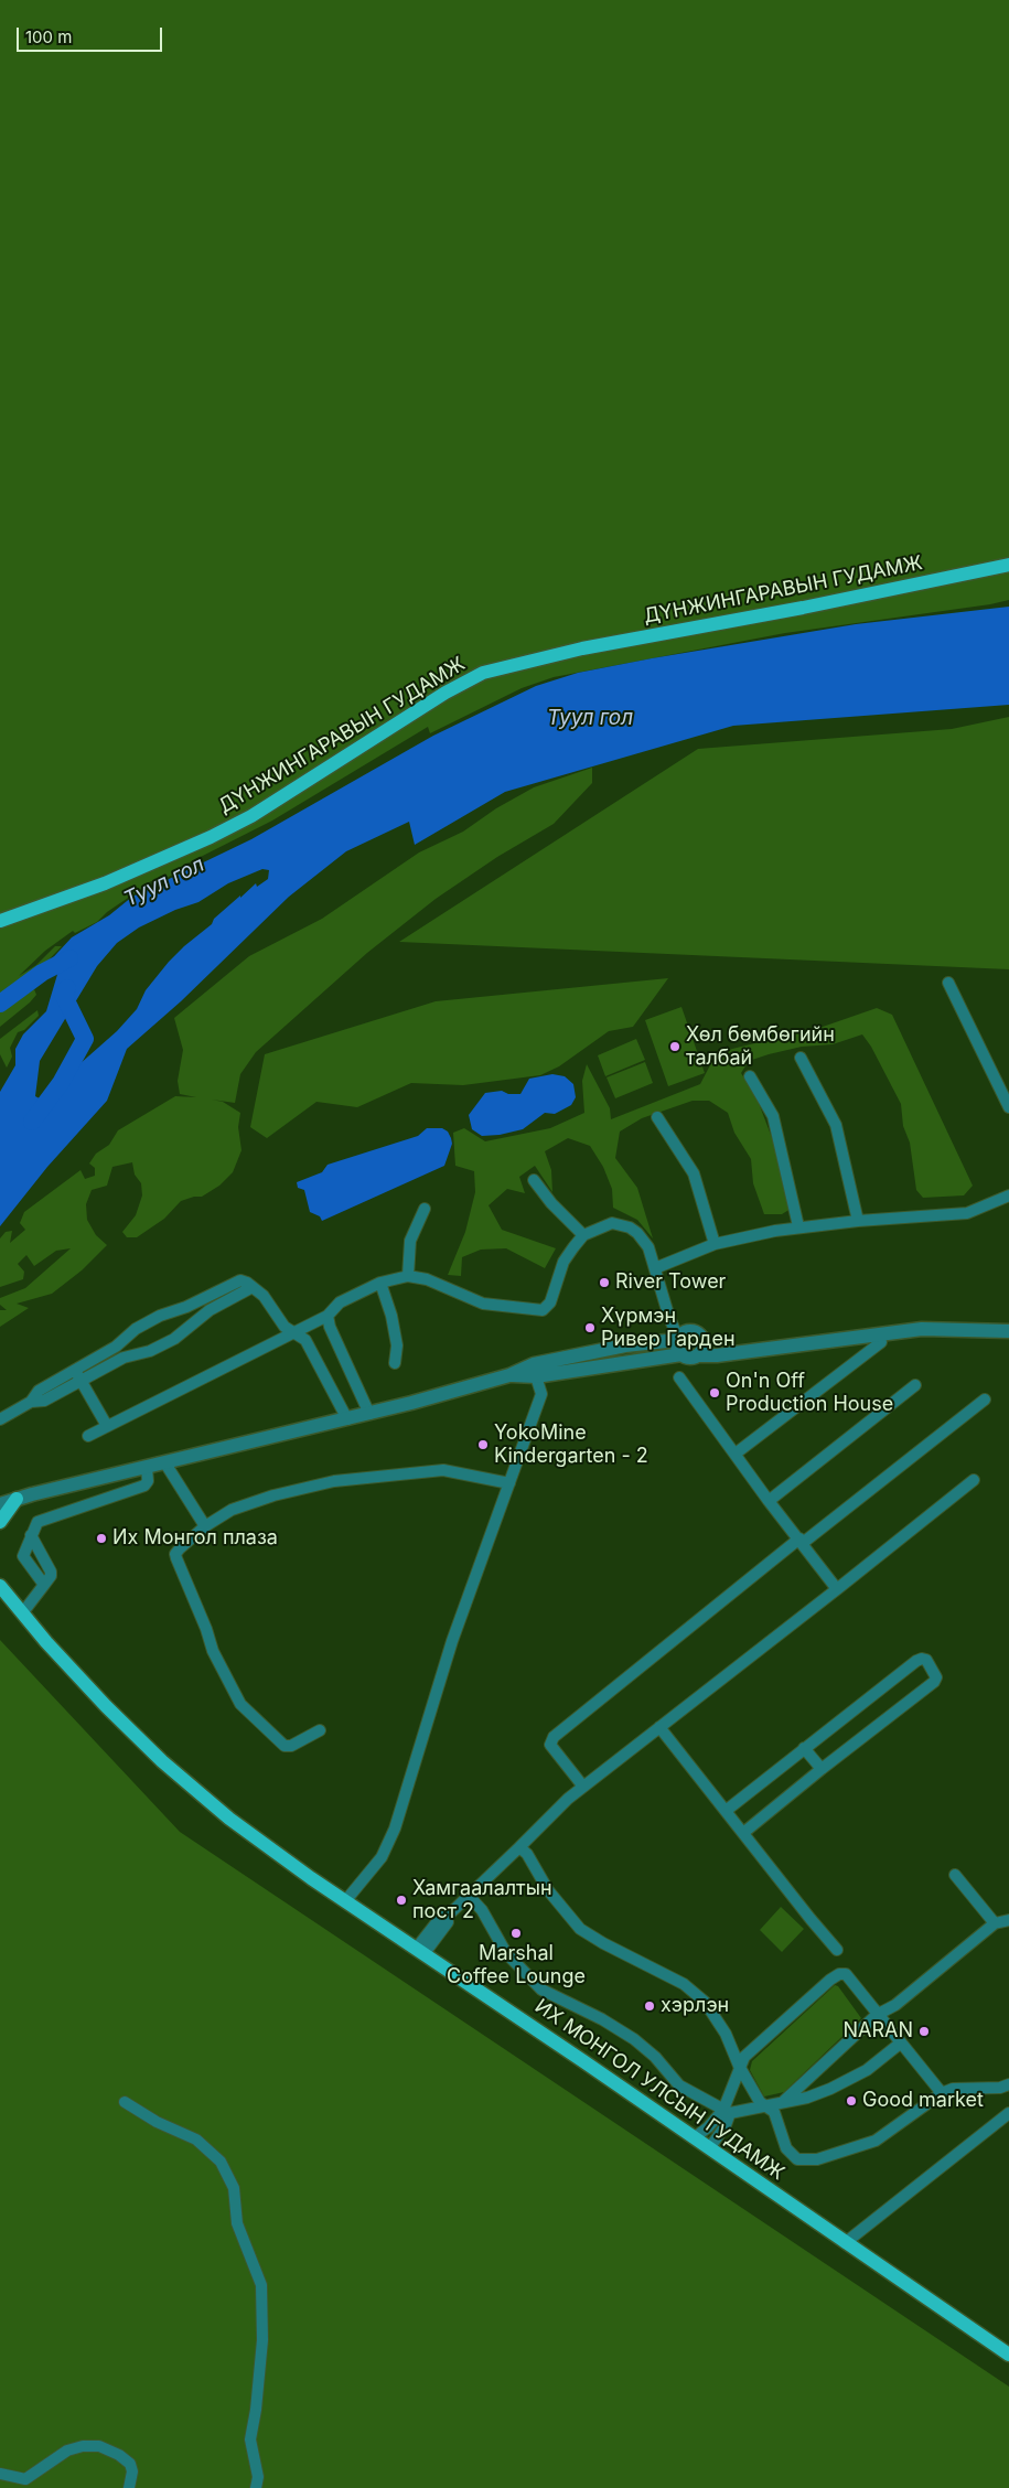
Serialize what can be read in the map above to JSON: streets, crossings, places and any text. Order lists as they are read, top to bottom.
{
  "streets": {
    "main road": ["ДҮНЖИНГАРАВЫН ГУДАМЖ", "ИХ МОНГОЛ УЛСЫН ГУДАМЖ"]
  },
  "water": ["Туул гол"],
  "places": [
    "Хөл бөмбөгийн талбай",
    "River Tower",
    "Хүрмэн Ривер Гарден",
    "On'n Off Production House",
    "YokoMine Kindergarten - 2",
    "Их Монгол плаза",
    "Хамгаалалтын пост 2",
    "Marshal Coffee Lounge",
    "хэрлэн",
    "NARAN",
    "Good market"
  ],
  "scale_bar": "100 m"
}
